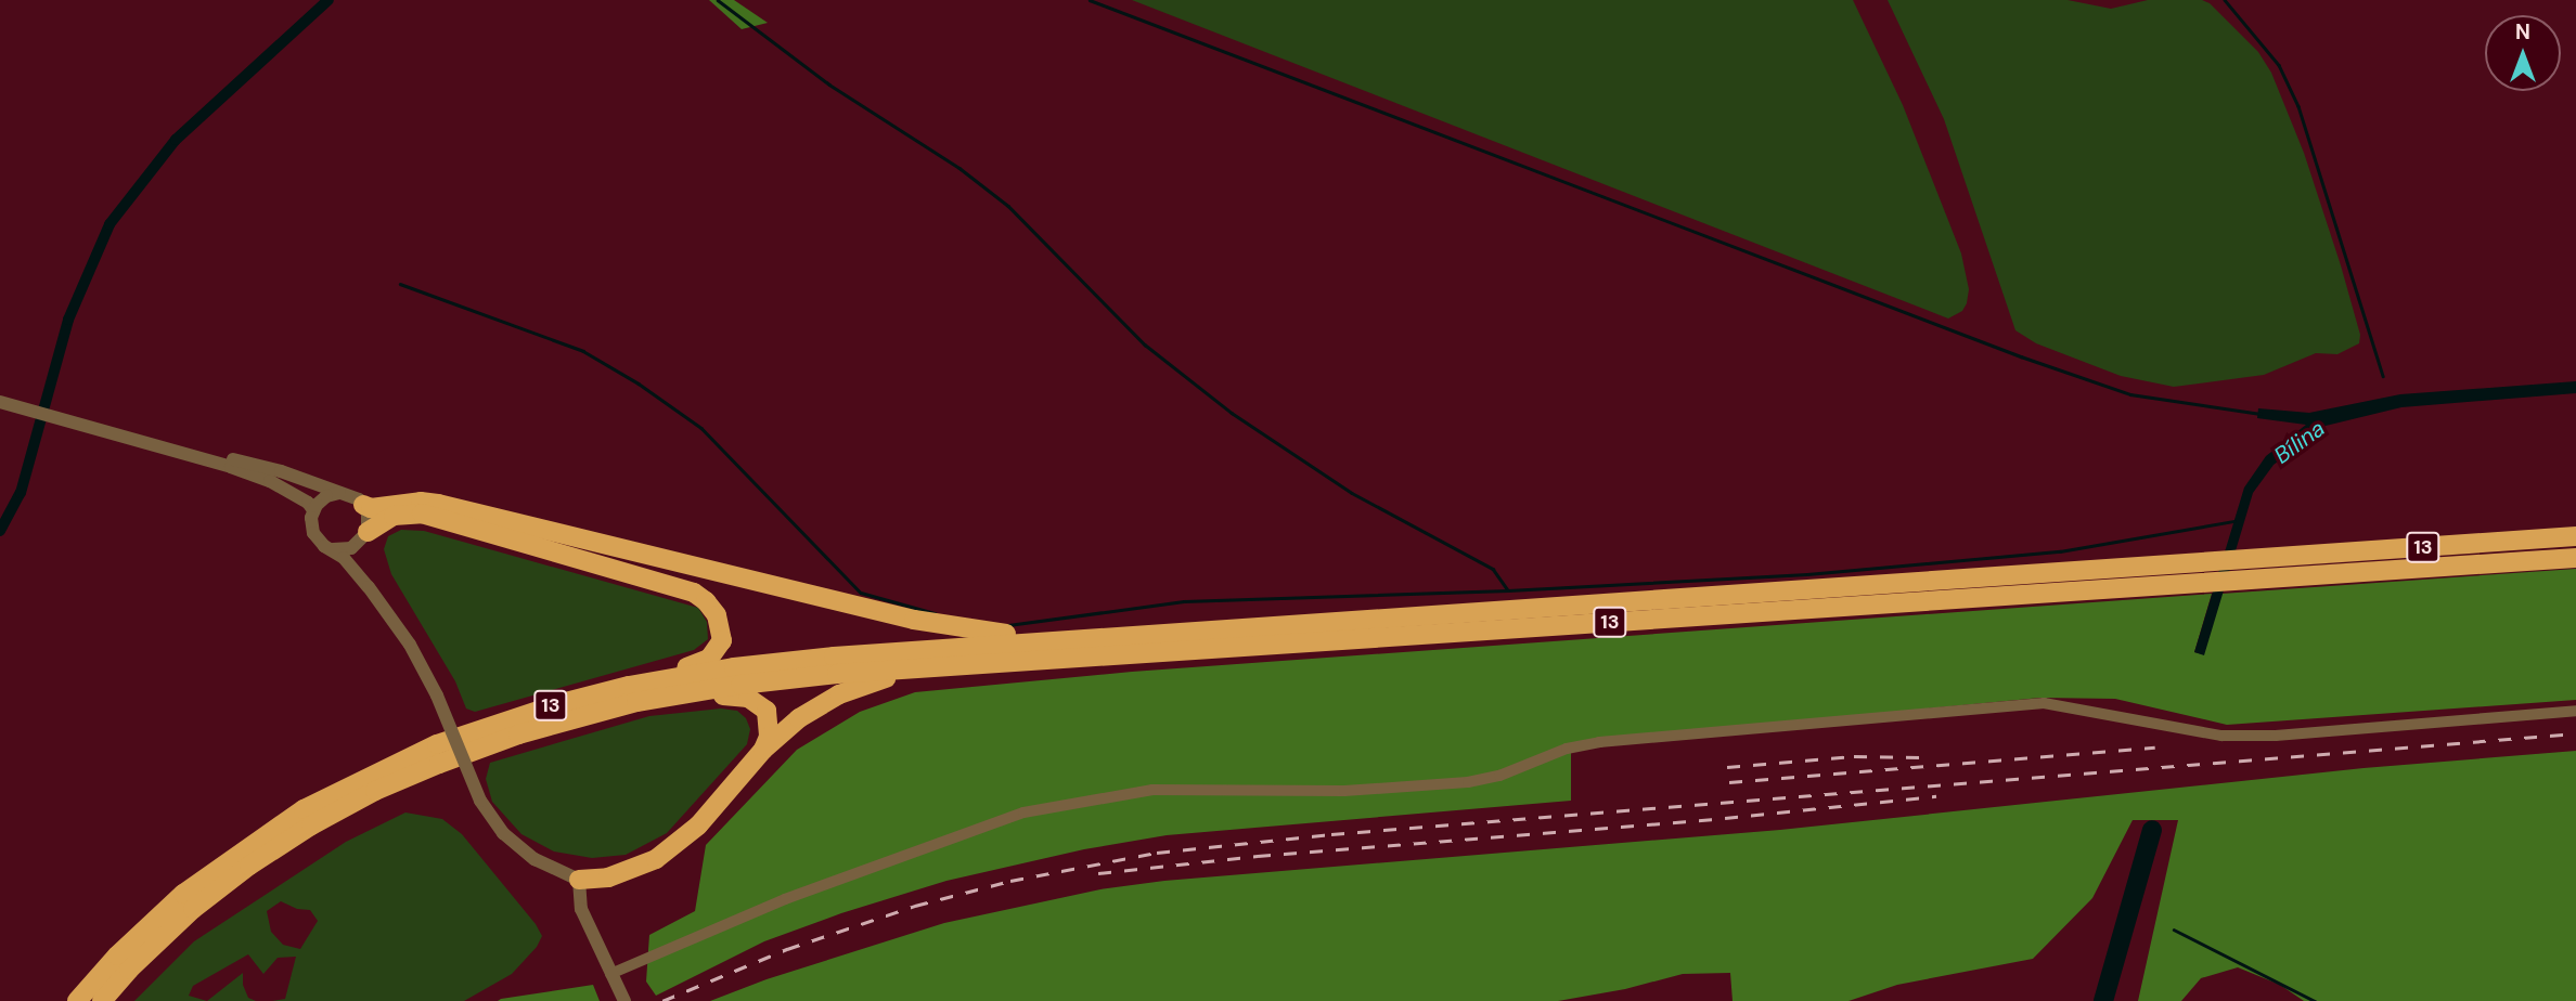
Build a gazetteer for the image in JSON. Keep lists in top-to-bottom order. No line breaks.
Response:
{"streets":{"highway":["13"]},"water":["Bílina"],"north":"top"}
